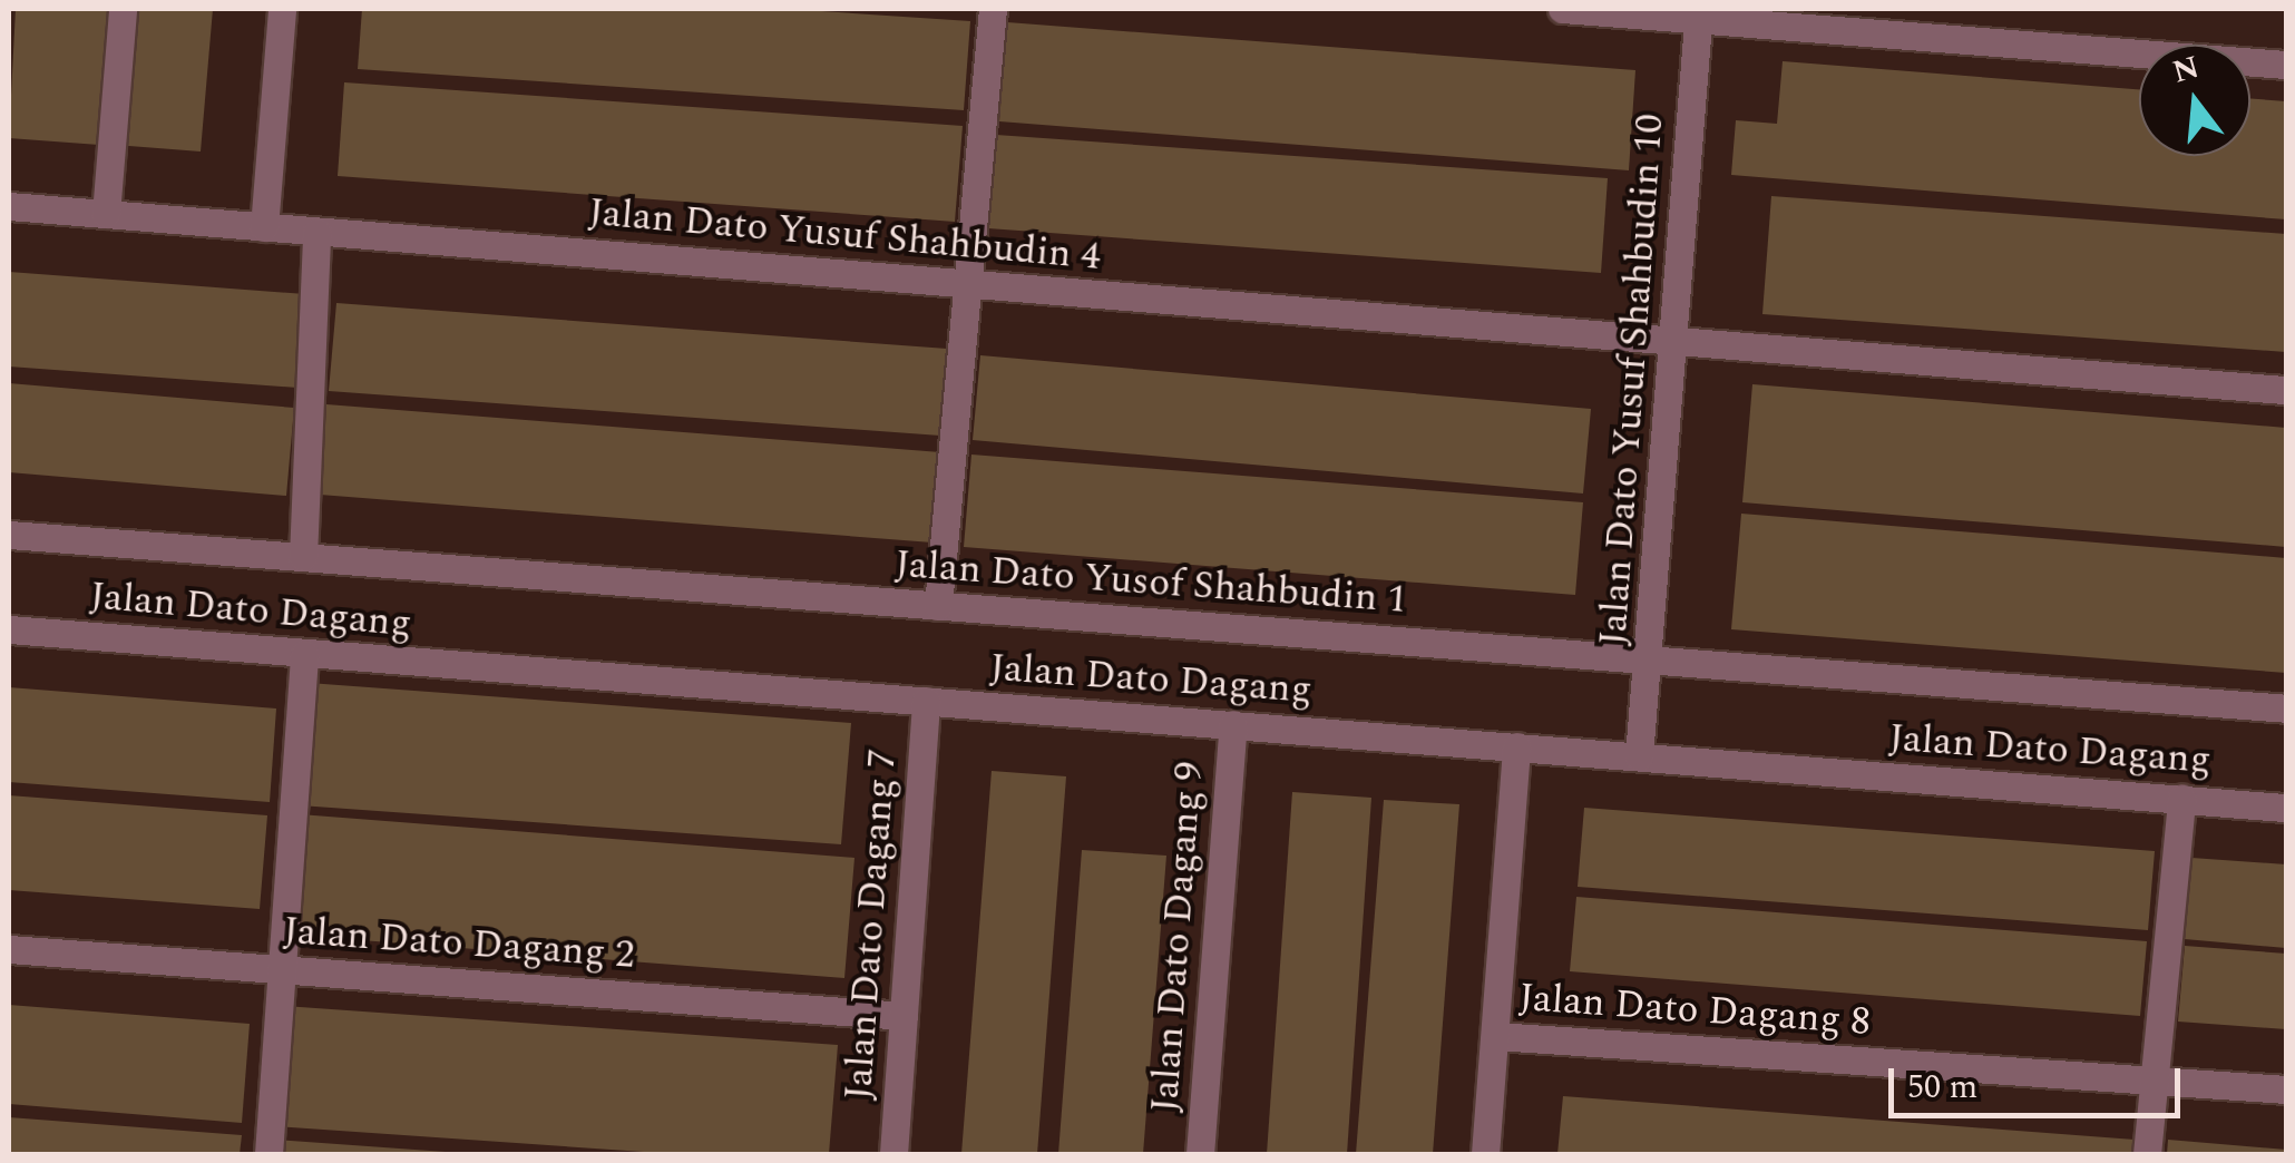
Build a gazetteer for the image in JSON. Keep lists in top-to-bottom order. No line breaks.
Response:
{"streets":{"street":["Jalan Dato Yusuf Shahbudin 4","Jalan Dato Yusuf Shahbudin 10","Jalan Dato Yusof Shahbudin 1","Jalan Dato Dagang","Jalan Dato Dagang 7","Jalan Dato Dagang 9","Jalan Dato Dagang 2","Jalan Dato Dagang 8"]},"crossings":[["Jalan Dato Yusuf Shahbudin 4","Jalan Dato Yusuf Shahbudin 10"],["Jalan Dato Yusuf Shahbudin 10","Jalan Dato Yusof Shahbudin 1"],["Jalan Dato Yusuf Shahbudin 10","Jalan Dato Dagang"],["Jalan Dato Dagang","Jalan Dato Dagang 7"],["Jalan Dato Dagang","Jalan Dato Dagang 9"],["Jalan Dato Dagang 7","Jalan Dato Dagang 2"]],"scale_bar":"50 m","north":"top"}
